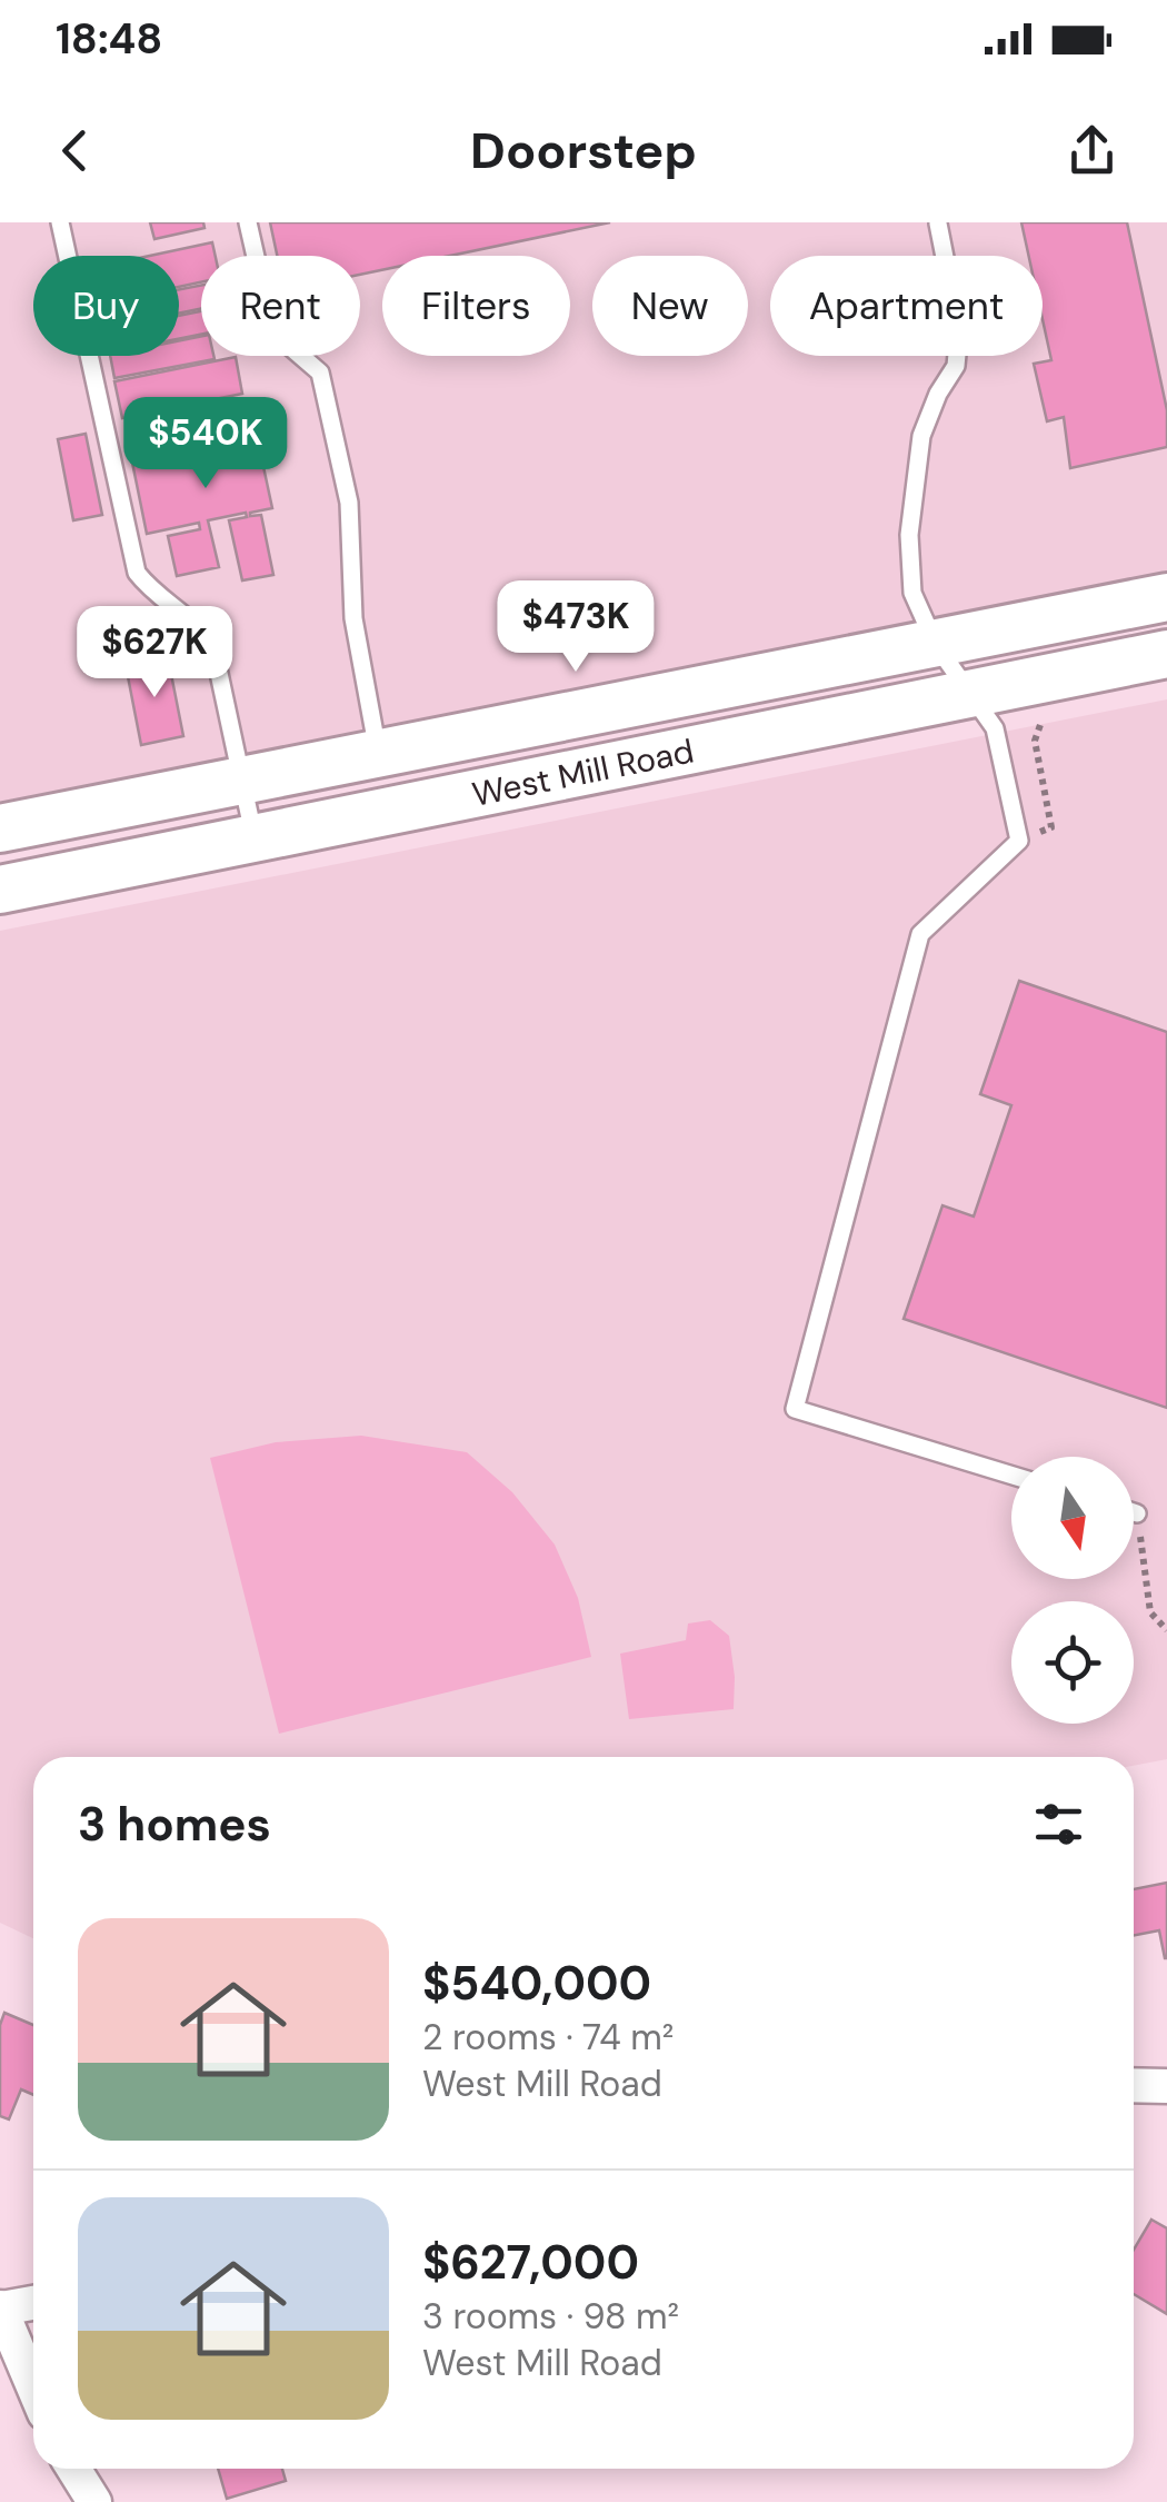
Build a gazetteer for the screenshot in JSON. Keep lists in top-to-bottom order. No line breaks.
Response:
{"streets":{"main road":["West Mill Road"]},"north":"bottom","page":{"status":"18:48","header":"Doorstep","chip":["Buy","Rent","Filters","New","Apartment"],"price":["$540K","$473K","$627K"],"heading":"3 homes","list":[{"name":"$540,000","note":"2 rooms · 74 m² · West Mill Road"},{"name":"$627,000","note":"3 rooms · 98 m² · West Mill Road"}]}}
